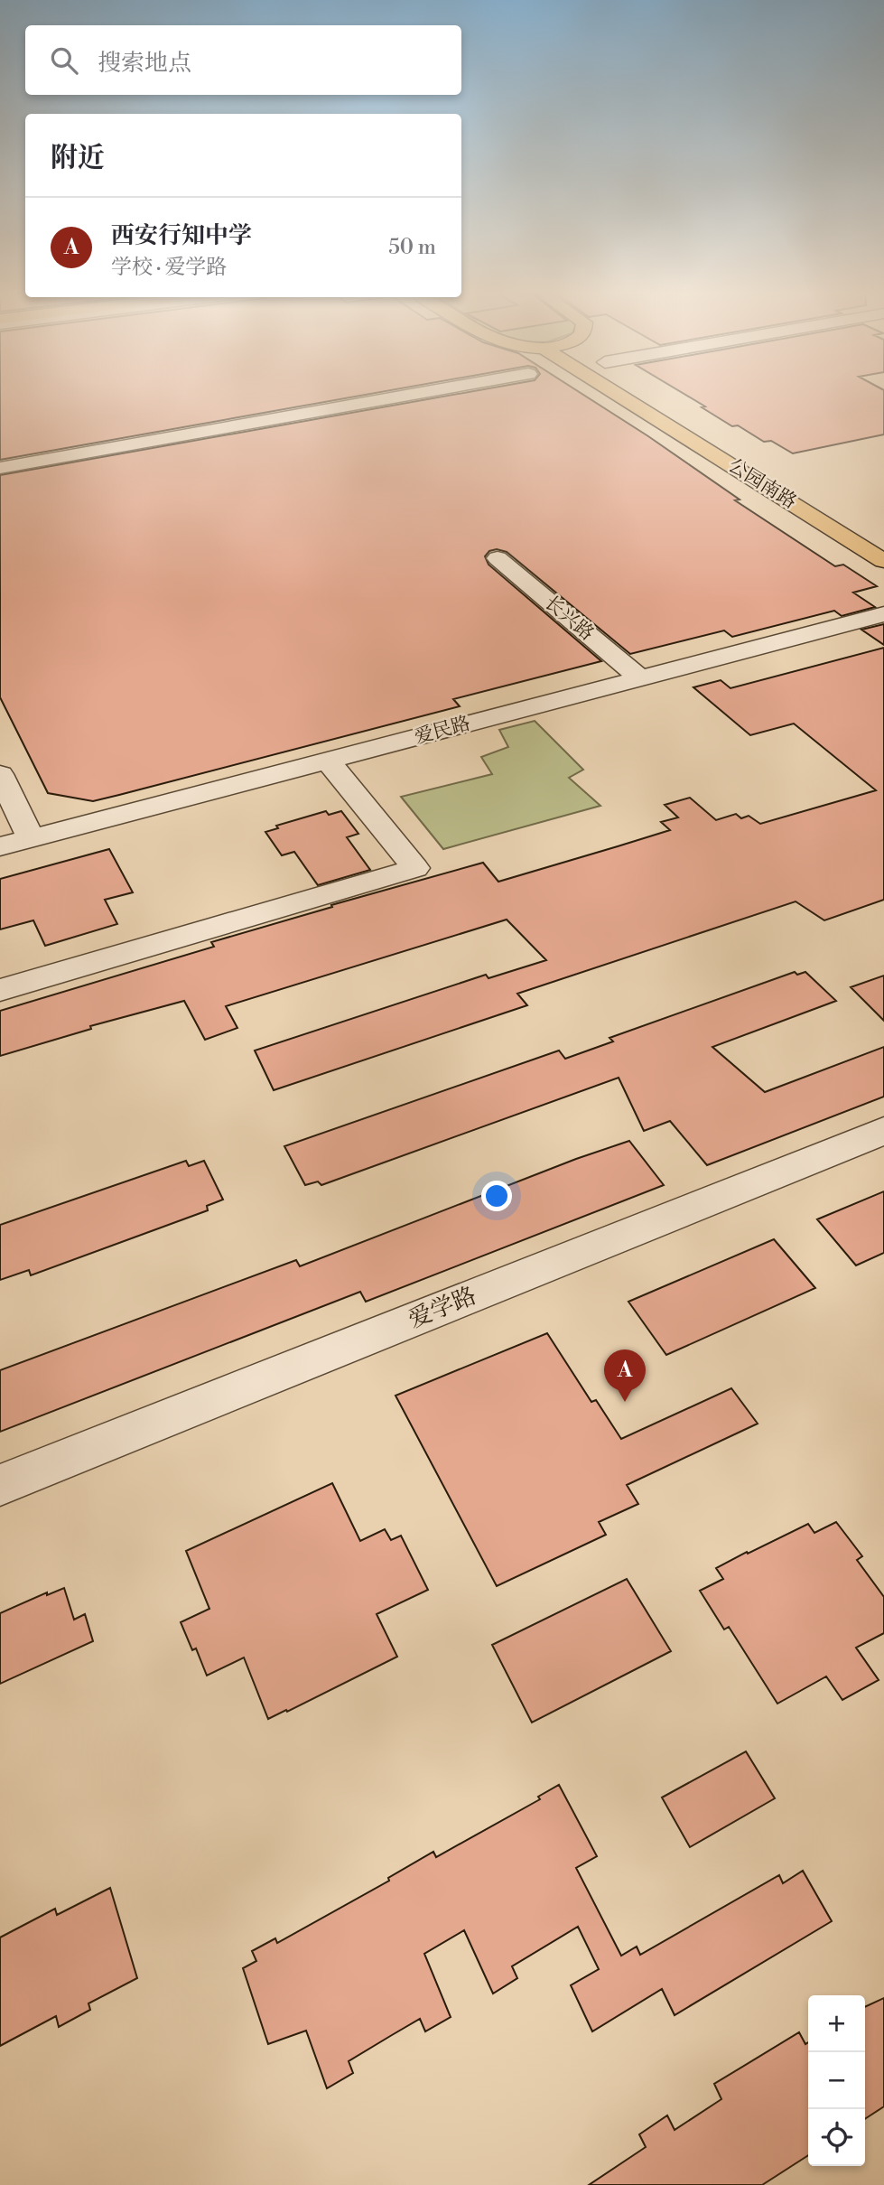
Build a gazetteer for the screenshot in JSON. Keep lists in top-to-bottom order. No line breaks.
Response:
{"streets":{"main road":["公园南路"],"street":["长兴路","爱民路","爱学路"]},"crossings":[["长兴路","爱民路"]],"page":{"search":"搜索地点","heading":"附近","list":[{"mark":"A","name":"西安行知中学","note":"学校 · 爱学路","value":"50 m"}],"pins":"A","map_buttons":["+","−"]}}
